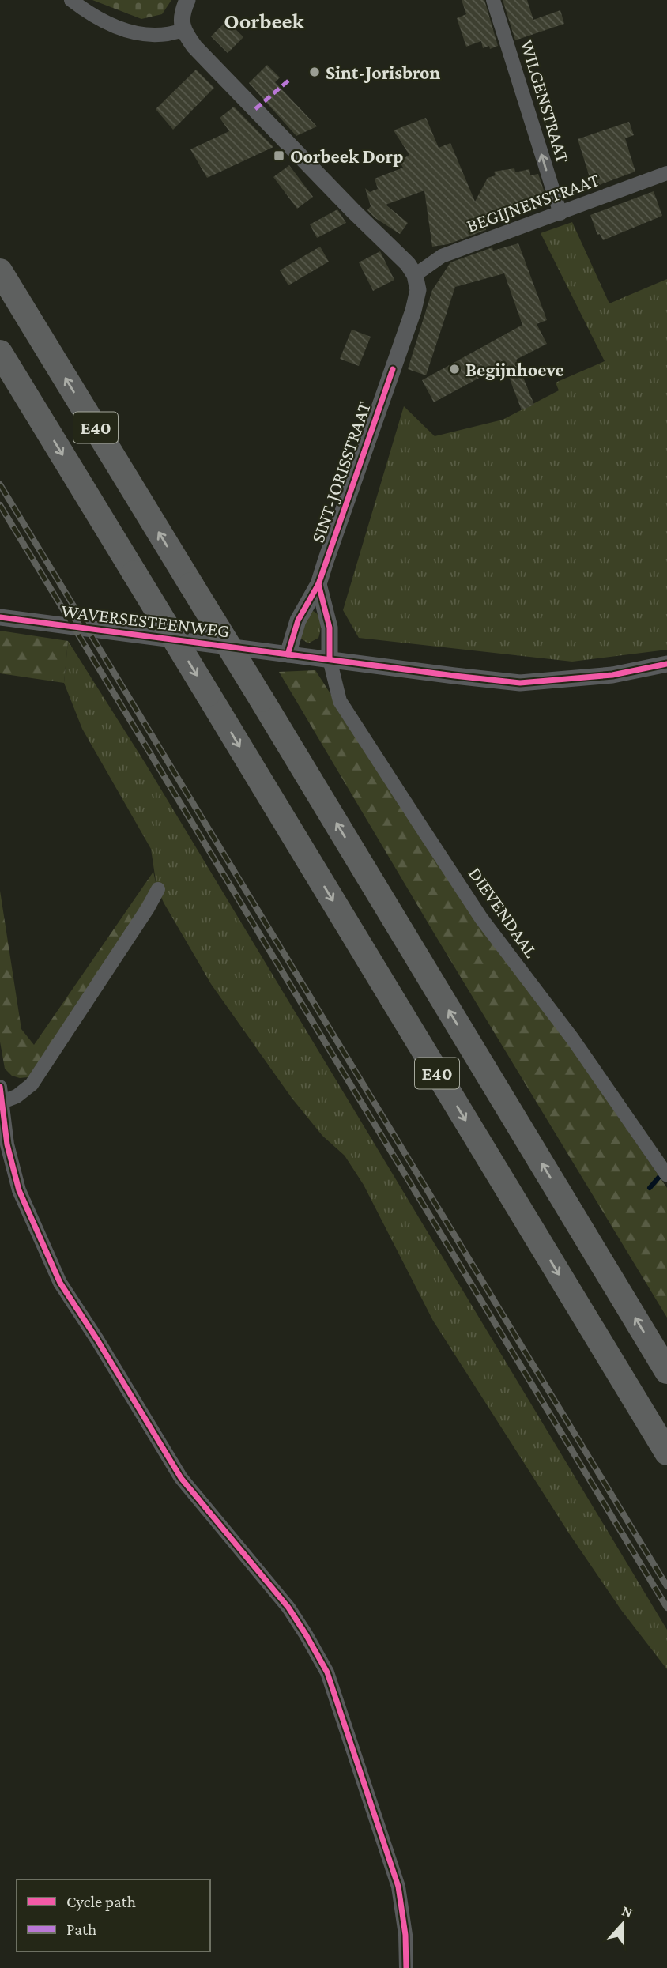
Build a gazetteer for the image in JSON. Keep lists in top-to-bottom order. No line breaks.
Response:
{"streets":{"highway":["E40"],"street":["WILGENSTRAAT","BEGIJNENSTRAAT","SINT-JORISSTRAAT","WAVERSESTEENWEG","DIEVENDAAL"]},"crossings":[["WILGENSTRAAT","BEGIJNENSTRAAT"],["BEGIJNENSTRAAT","SINT-JORISSTRAAT"],["SINT-JORISSTRAAT","WAVERSESTEENWEG"],["WAVERSESTEENWEG","DIEVENDAAL"]],"one_way":["WILGENSTRAAT"],"districts":["Oorbeek"],"places":{"other":["Sint-Jorisbron","Begijnhoeve"],"transit":["Oorbeek Dorp"]},"legend":["Cycle path","Path"],"north":"top"}
